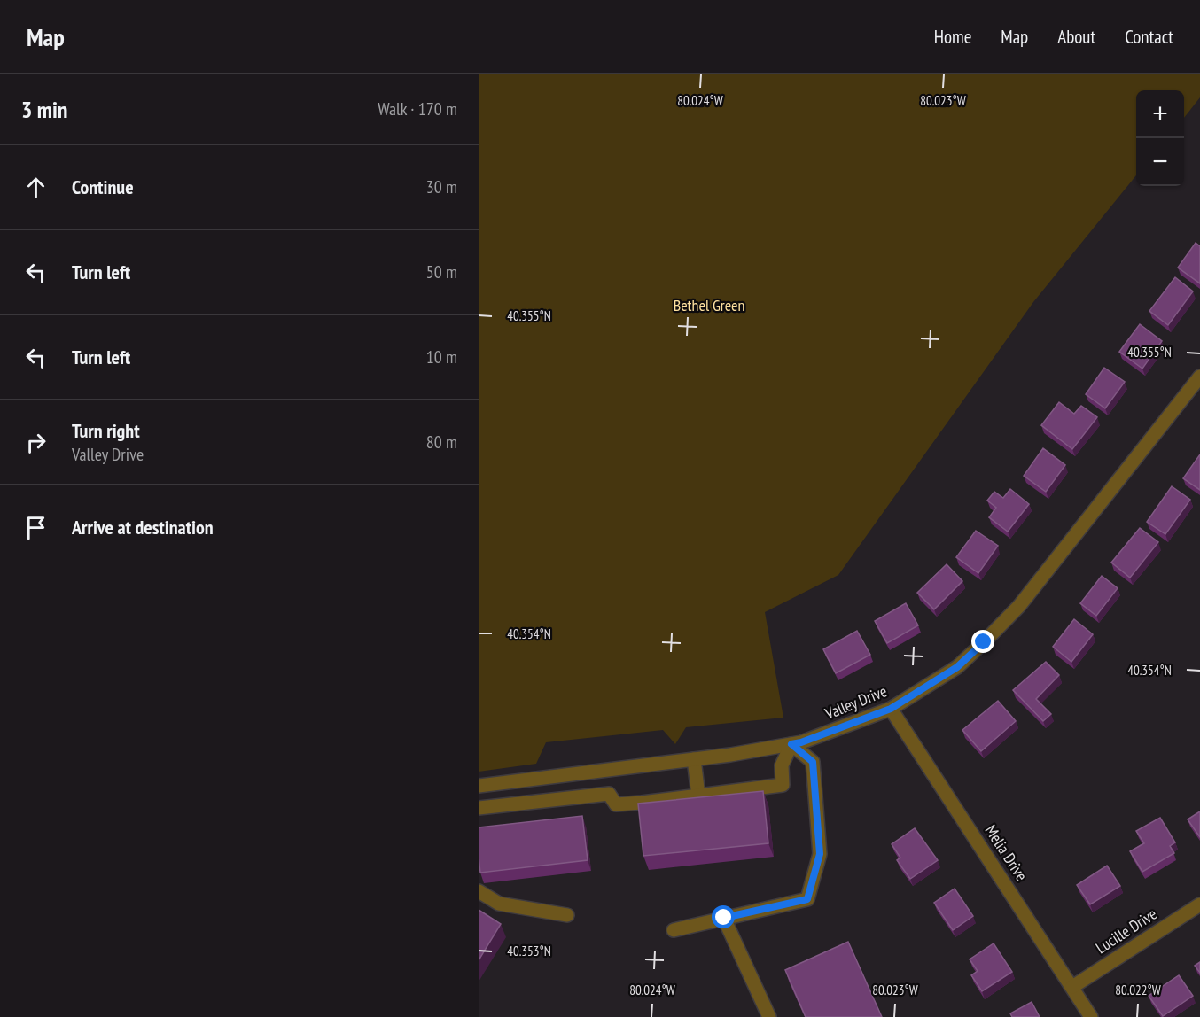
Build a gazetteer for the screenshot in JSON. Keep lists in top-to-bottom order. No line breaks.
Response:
{"streets":{"street":["Valley Drive","Melia Drive","Lucille Drive"]},"crossings":[["Valley Drive","Melia Drive"],["Melia Drive","Lucille Drive"]],"parks":["Bethel Green"],"page":{"header":"Map","nav":["Home","Map","About","Contact"],"heading":["3 min","Walk · 170 m"],"map_buttons":["+","−"],"list":[["Continue","30 m"],["Turn left","50 m"],["Turn left","10 m"],["Turn right","Valley Drive","80 m"],"Arrive at destination"]},"coordinates":["80.024°W","80.023°W","40.355°N","40.354°N","40.353°N","80.022°W"]}
